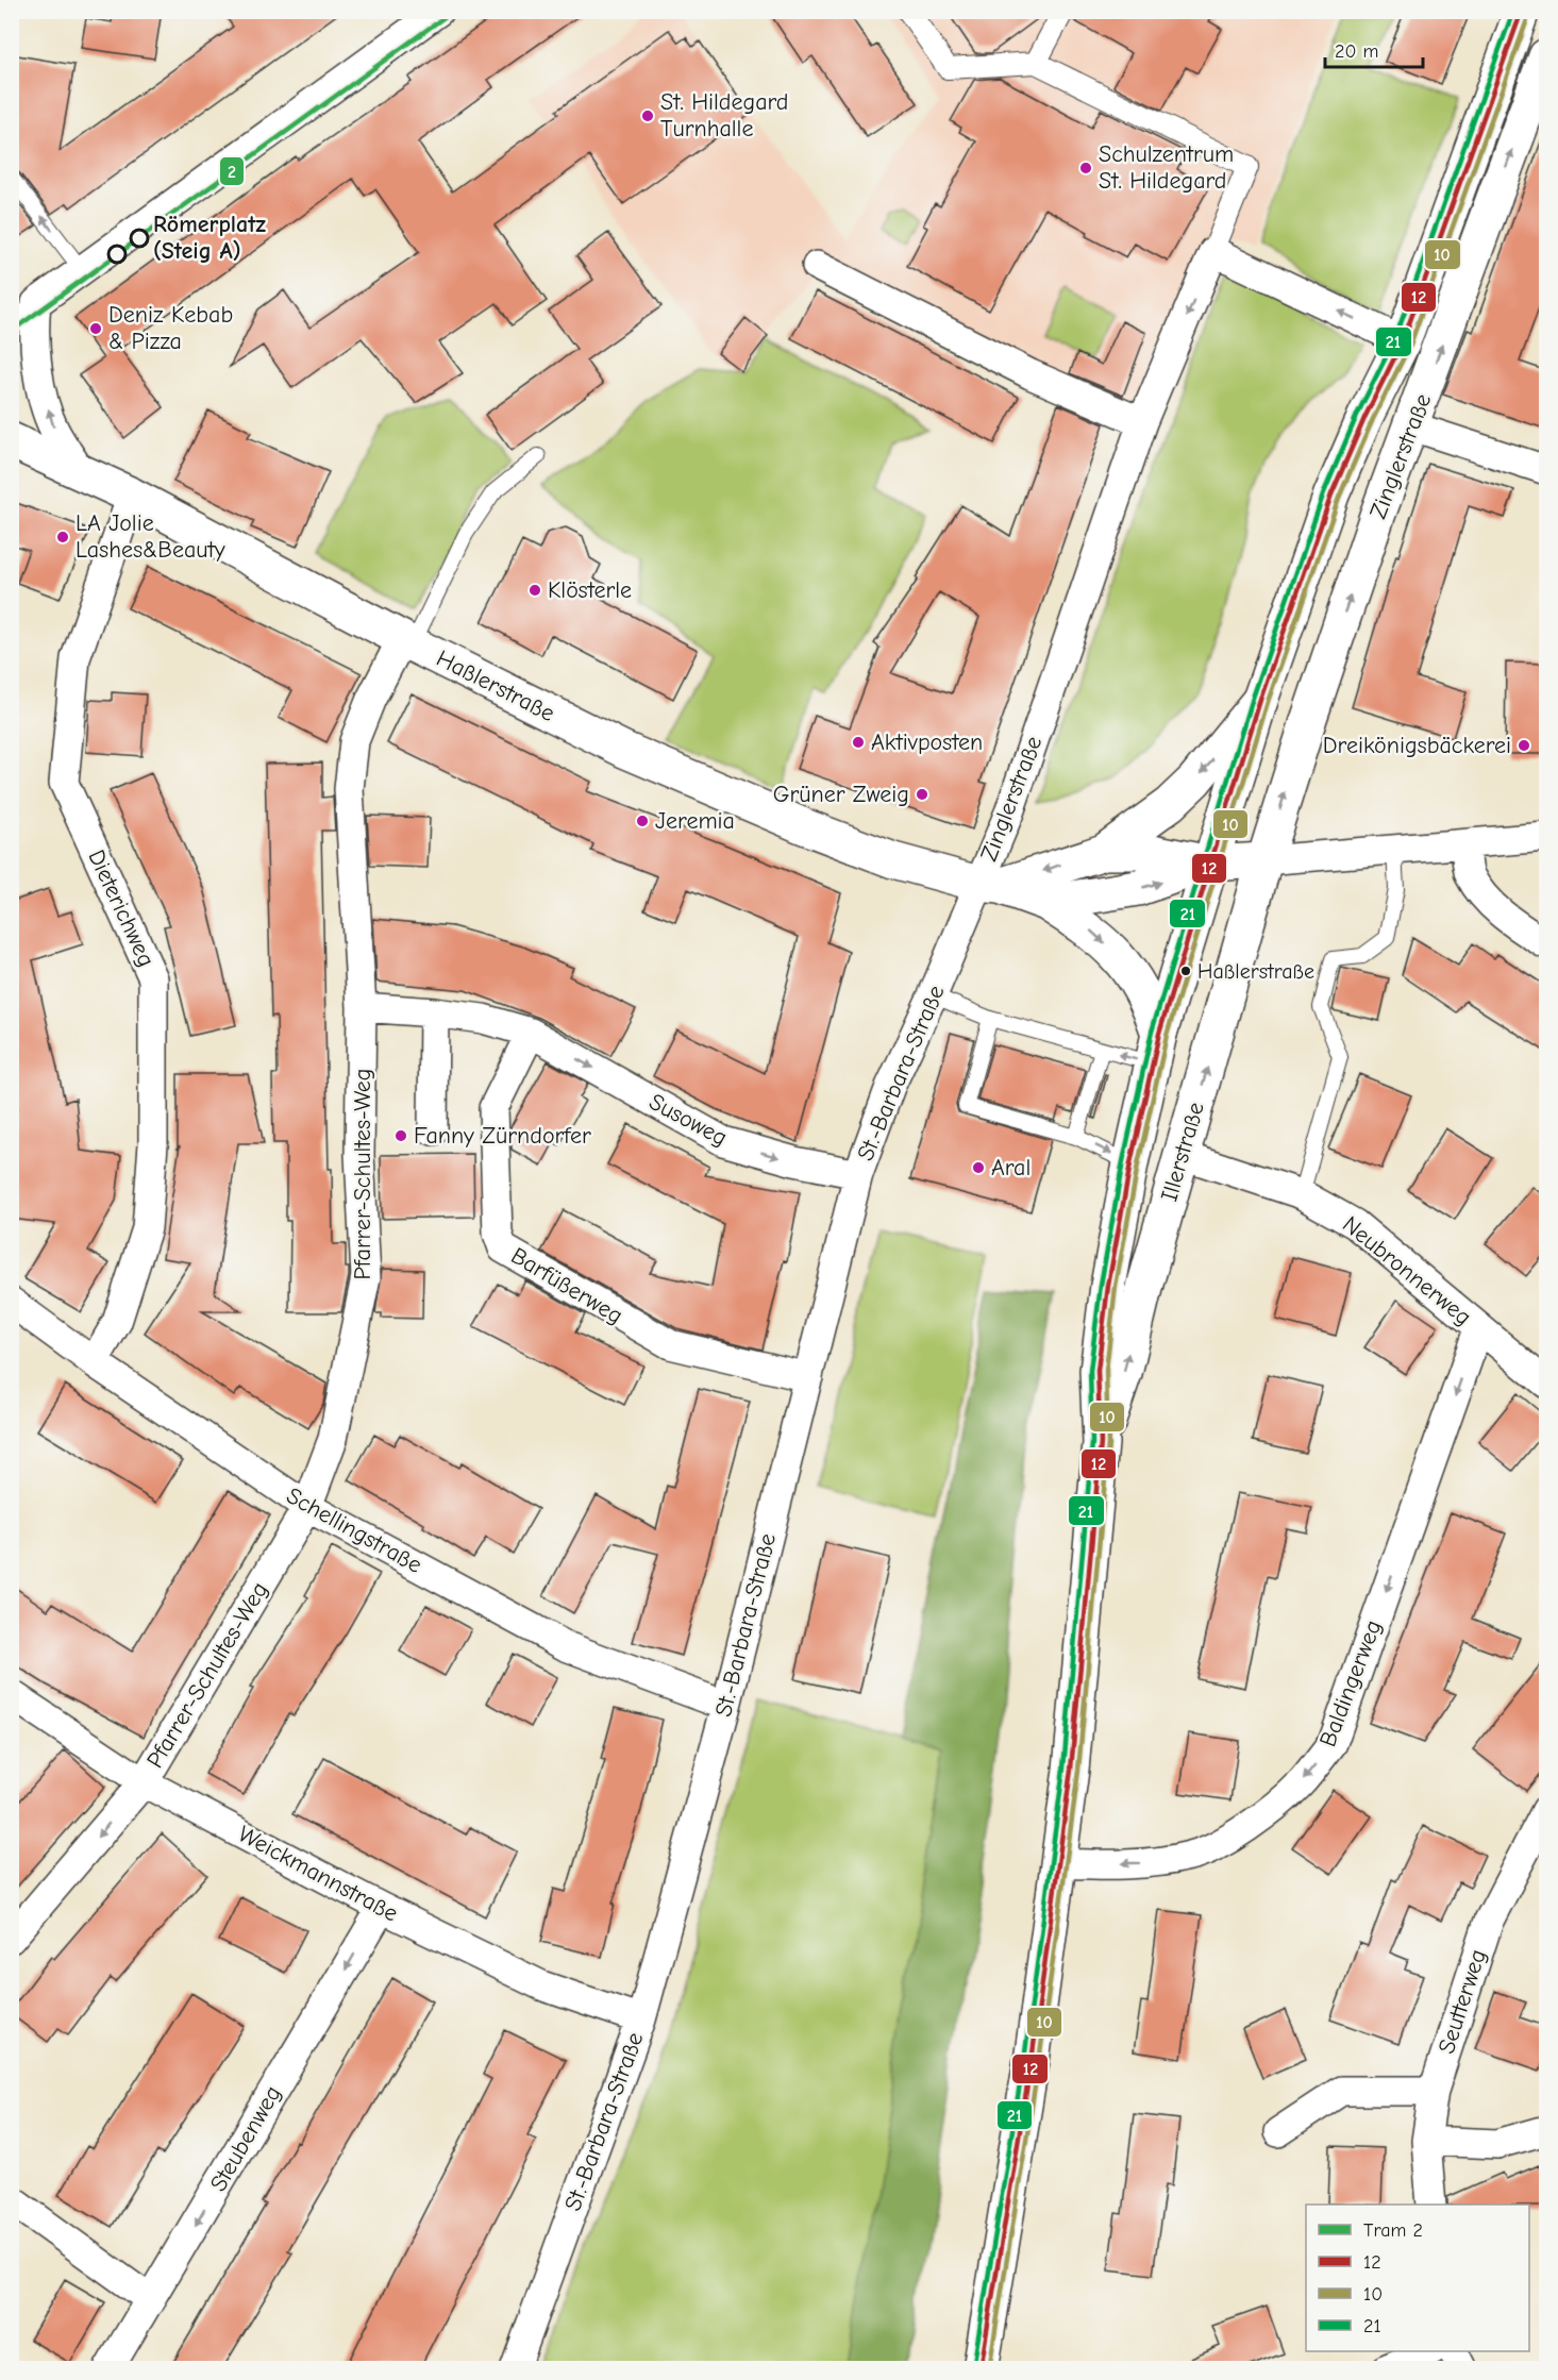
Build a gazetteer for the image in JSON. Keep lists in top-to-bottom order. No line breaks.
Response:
{"streets":{"main road":["Zinglerstraße","Haßlerstraße","Illerstraße"],"street":["Dieterichweg","St.-Barbara-Straße","Susoweg","Pfarrer-Schultes-Weg","Neubronnerweg","Barfüßerweg","Schellingstraße","Baldingerweg","Weickmannstraße","Seutterweg","Steubenweg"]},"crossings":[["Zinglerstraße","Haßlerstraße"],["Zinglerstraße","St.-Barbara-Straße"],["Zinglerstraße","Illerstraße"],["Haßlerstraße","Dieterichweg"],["Haßlerstraße","St.-Barbara-Straße"],["Haßlerstraße","Illerstraße"],["Haßlerstraße","Pfarrer-Schultes-Weg"],["Dieterichweg","Schellingstraße"],["St.-Barbara-Straße","Susoweg"],["St.-Barbara-Straße","Barfüßerweg"],["St.-Barbara-Straße","Schellingstraße"],["St.-Barbara-Straße","Weickmannstraße"],["Susoweg","Pfarrer-Schultes-Weg"],["Susoweg","Barfüßerweg"],["Illerstraße","Neubronnerweg"],["Illerstraße","Baldingerweg"],["Pfarrer-Schultes-Weg","Schellingstraße"],["Pfarrer-Schultes-Weg","Weickmannstraße"],["Neubronnerweg","Baldingerweg"],["Weickmannstraße","Steubenweg"]],"one_way":["Susoweg","Baldingerweg","Steubenweg"],"places":["St. Hildegard Turnhalle","Schulzentrum St. Hildegard","Römerplatz (Steig A)","Deniz Kebab & Pizza","LA Jolie Lashes&Beauty","Klösterle","Aktivposten","Dreikönigsbäckerei","Grüner Zweig","Jeremia","Haßlerstraße","Fanny Zürndorfer","Aral"],"lines":["tram line 2","transit line 12","transit line 21","transit line 10"],"legend":["Tram 2","12","10","21"],"scale_bar":"20 m"}
